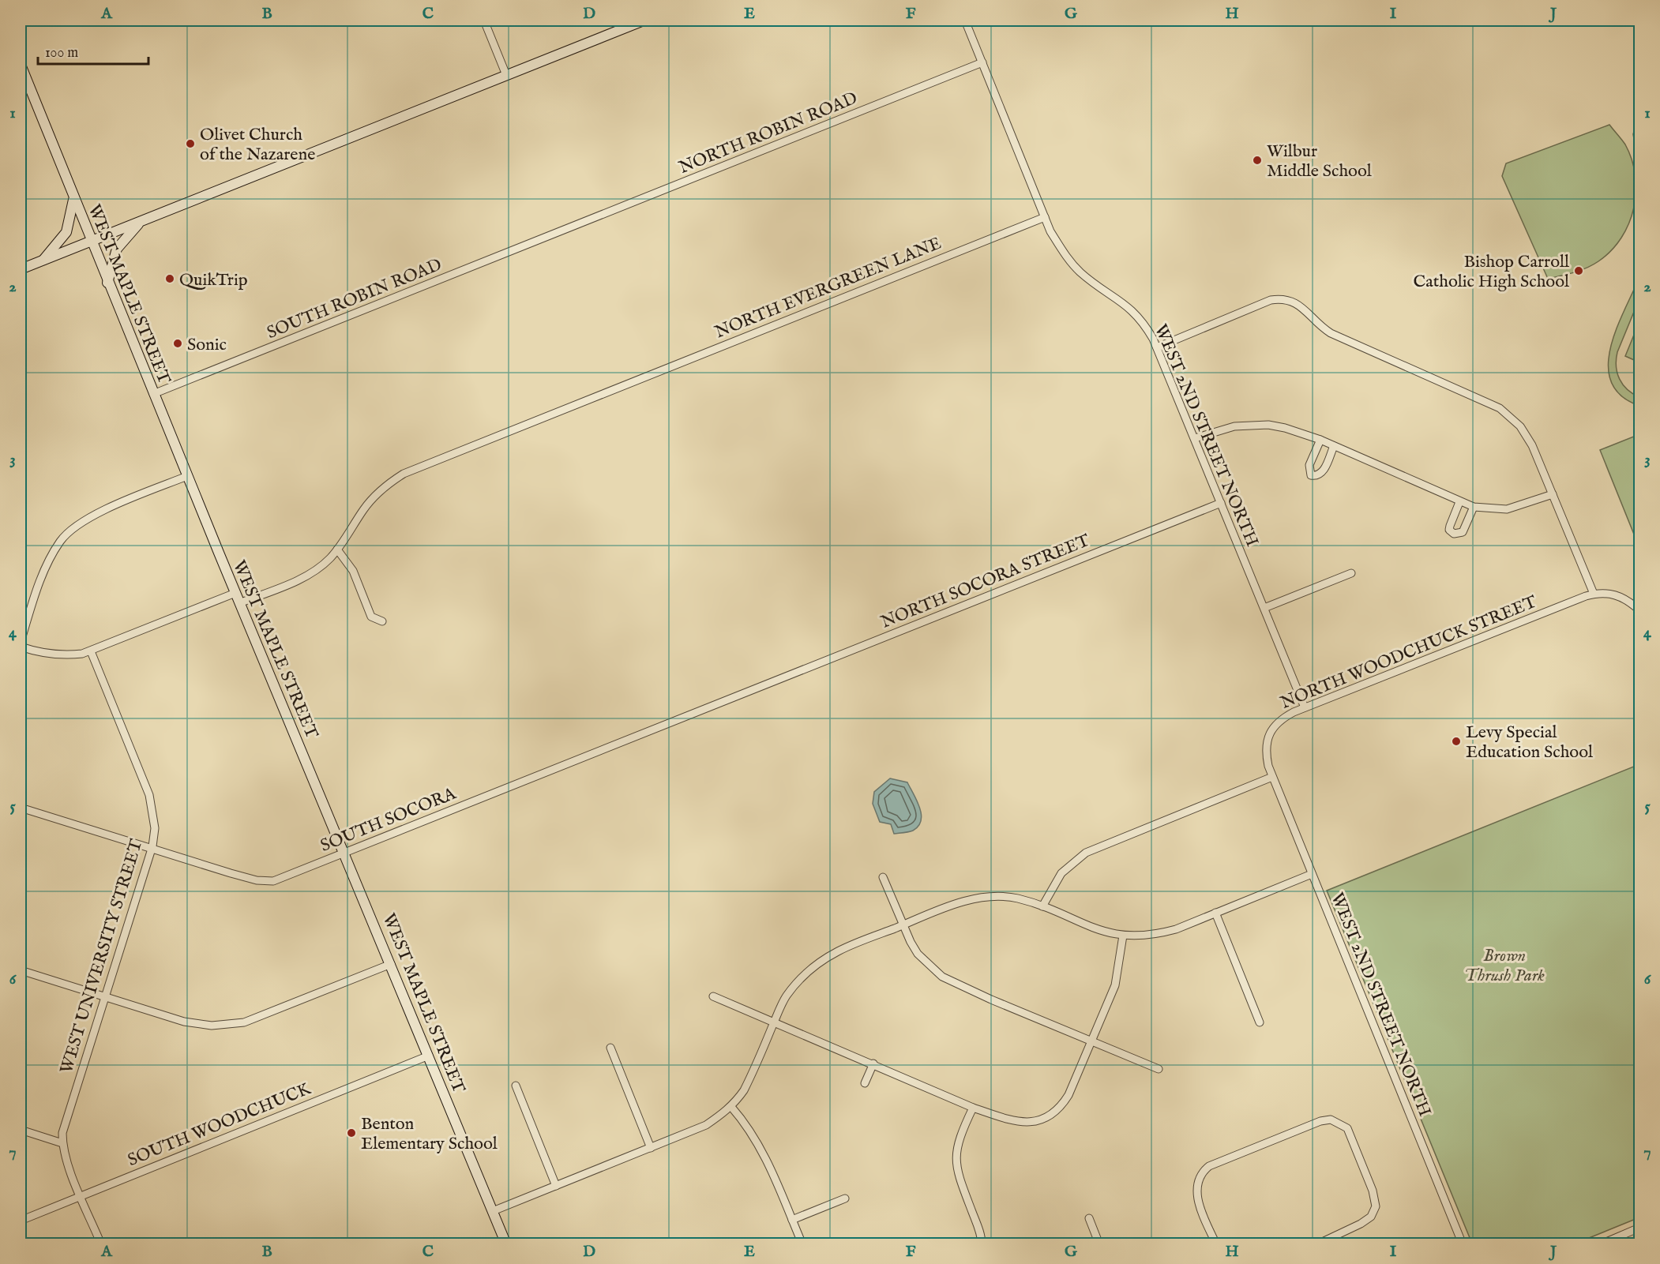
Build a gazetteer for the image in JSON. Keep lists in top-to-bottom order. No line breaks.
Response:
{"streets":{"main road":["WEST MAPLE STREET"],"street":["NORTH ROBIN ROAD","NORTH EVERGREEN LANE","SOUTH ROBIN ROAD","WEST 2ND STREET NORTH","NORTH SOCORA STREET","NORTH WOODCHUCK STREET","SOUTH SOCORA","WEST UNIVERSITY STREET","SOUTH WOODCHUCK"]},"crossings":[["NORTH ROBIN ROAD","SOUTH ROBIN ROAD"],["NORTH ROBIN ROAD","WEST 2ND STREET NORTH"],["NORTH EVERGREEN LANE","WEST MAPLE STREET"],["NORTH EVERGREEN LANE","WEST 2ND STREET NORTH"],["WEST MAPLE STREET","SOUTH ROBIN ROAD"],["WEST MAPLE STREET","SOUTH SOCORA"],["WEST MAPLE STREET","SOUTH WOODCHUCK"],["WEST 2ND STREET NORTH","NORTH SOCORA STREET"],["WEST 2ND STREET NORTH","NORTH WOODCHUCK STREET"],["NORTH SOCORA STREET","SOUTH SOCORA"],["SOUTH SOCORA","WEST UNIVERSITY STREET"],["WEST UNIVERSITY STREET","SOUTH WOODCHUCK"]],"parks":["Brown Thrush Park"],"places":["Olivet Church of the Nazarene","Wilbur Middle School","Bishop Carroll Catholic High School","QuikTrip","Sonic","Levy Special Education School","Benton Elementary School"],"scale_bar":"100 m","grid":{"columns":["A","B","C","D","E","F","G","H","I","J"],"rows":["1","2","3","4","5","6","7"]}}
